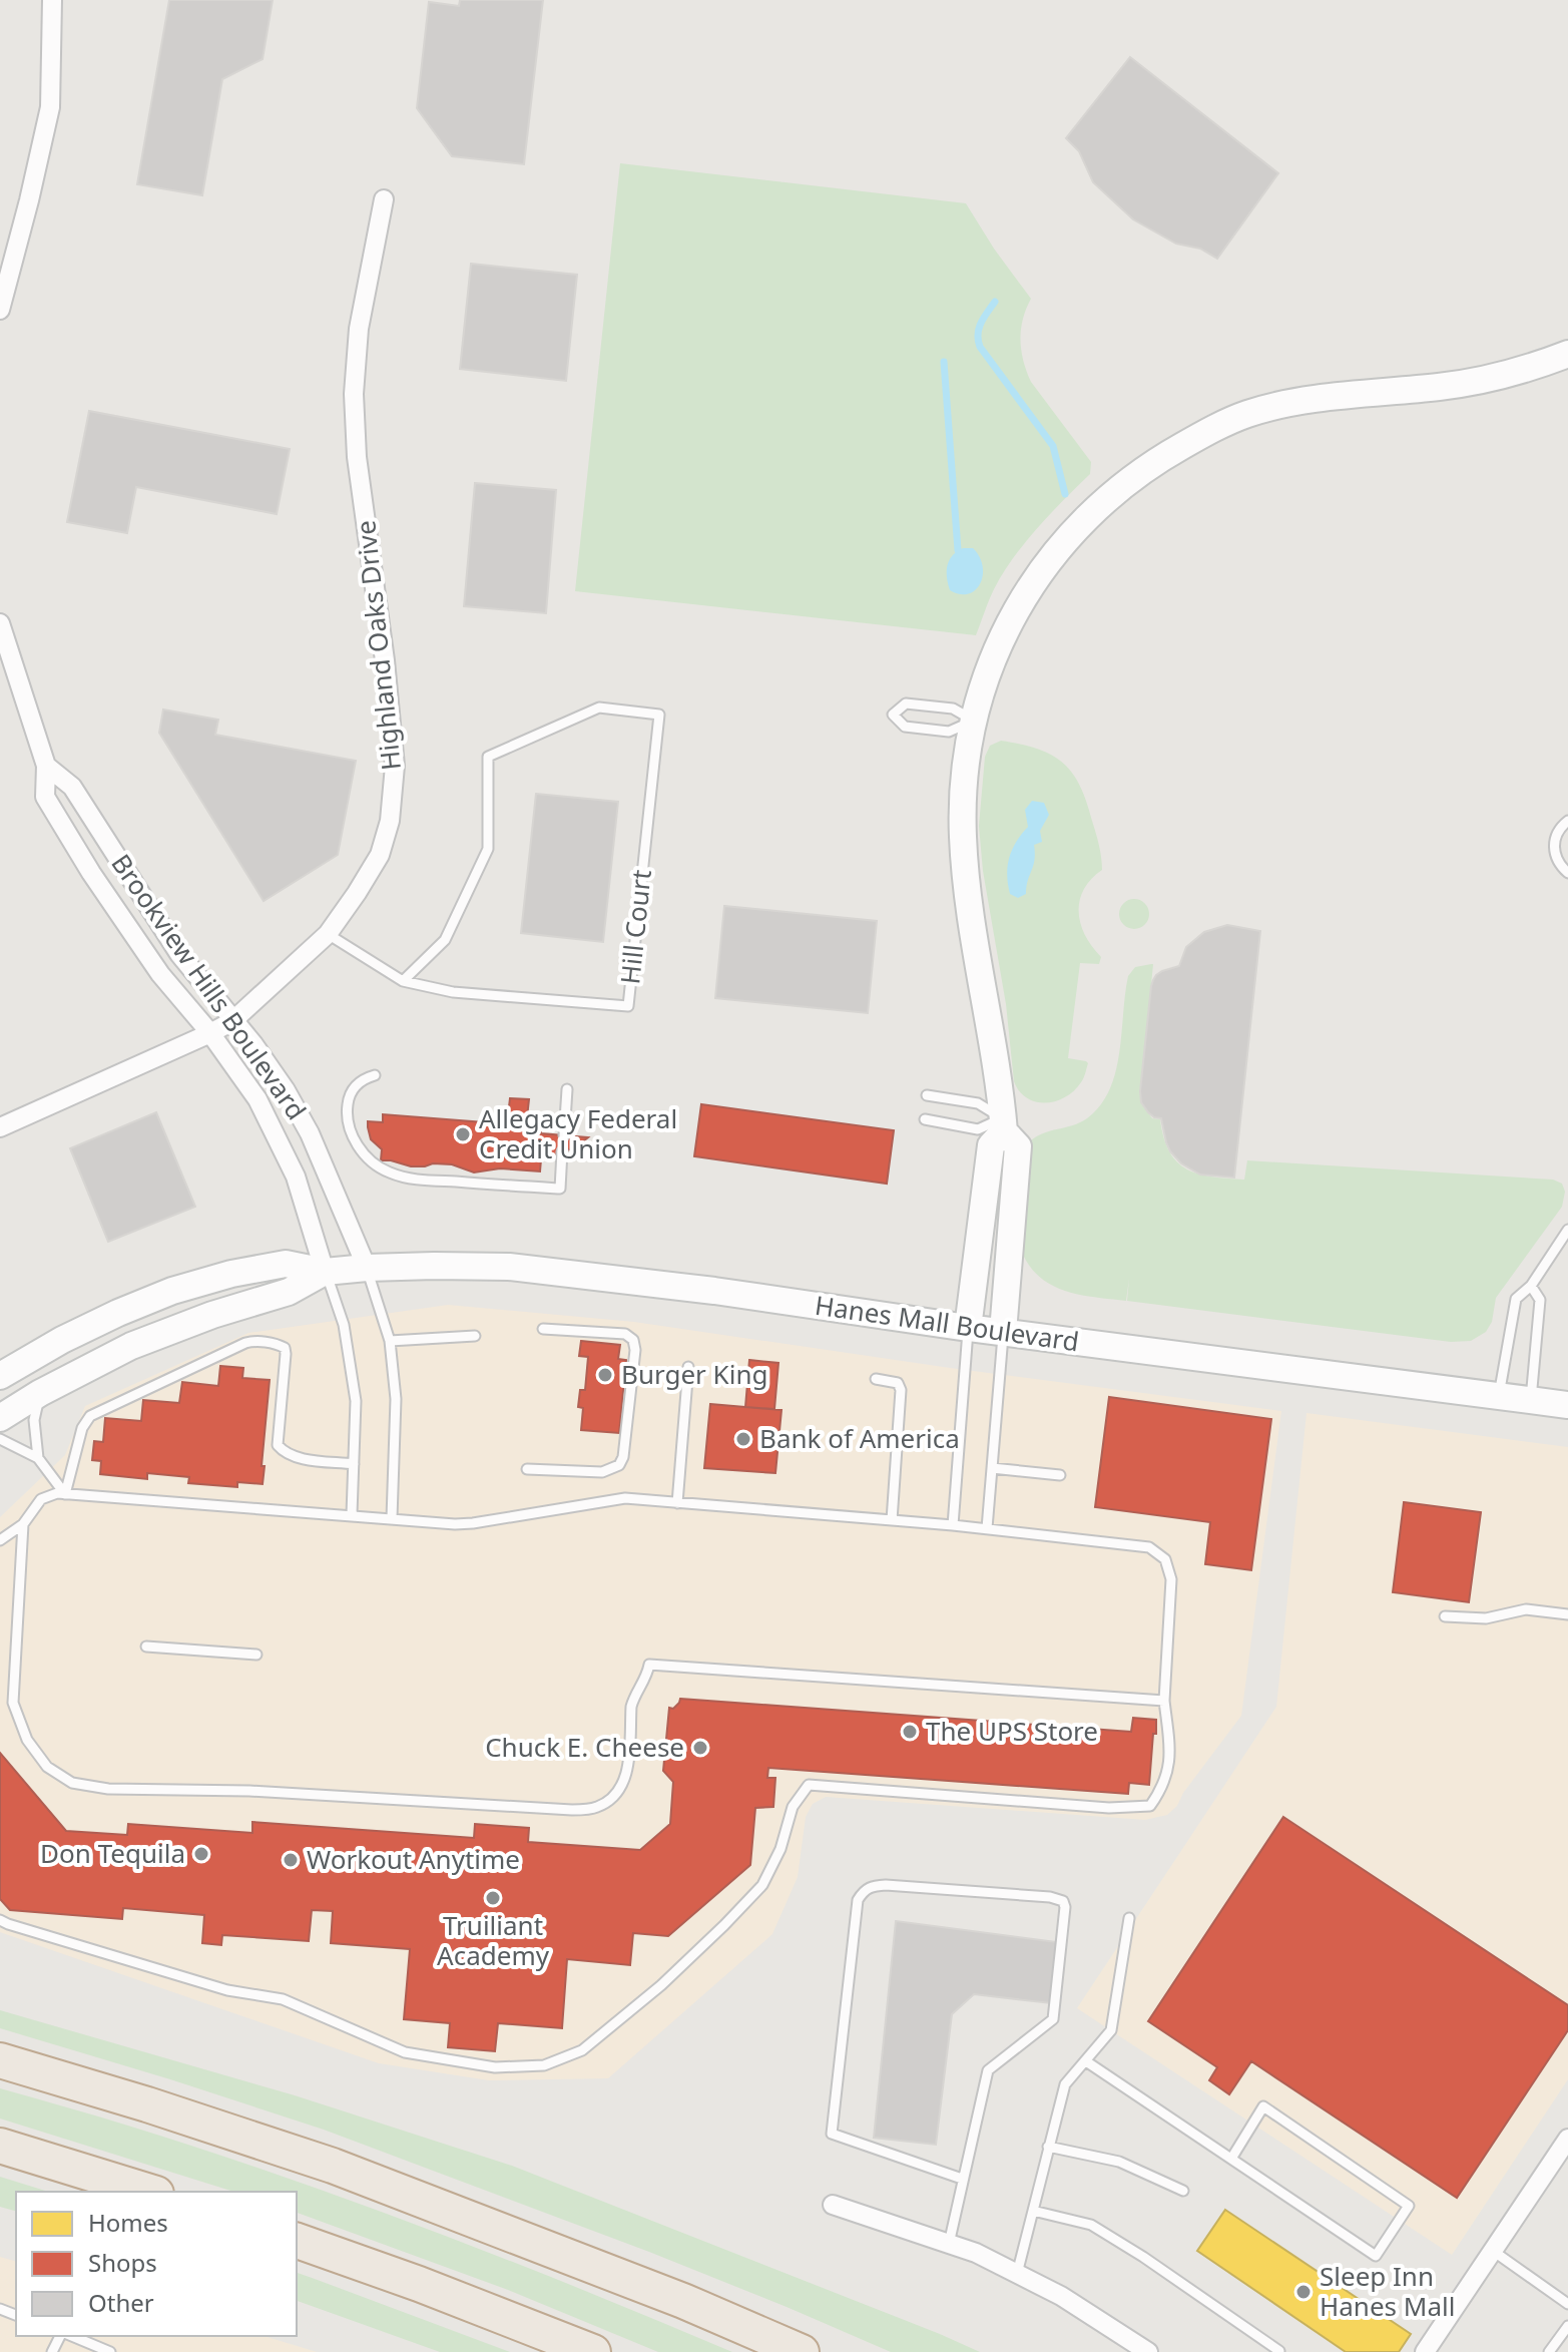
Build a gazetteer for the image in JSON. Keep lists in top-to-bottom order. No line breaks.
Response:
{"streets":{"main road":["Hanes Mall Boulevard"],"street":["Highland Oaks Drive","Brookview Hills Boulevard"],"lane":["Hill Court"]},"crossings":[["Highland Oaks Drive","Hill Court"],["Highland Oaks Drive","Brookview Hills Boulevard"],["Brookview Hills Boulevard","Hanes Mall Boulevard"]],"places":["Allegacy Federal Credit Union","Burger King","Bank of America","The UPS Store","Chuck E. Cheese","Don Tequila","Workout Anytime","Truiliant Academy","Sleep Inn Hanes Mall"],"legend":["Homes","Shops","Other"]}
